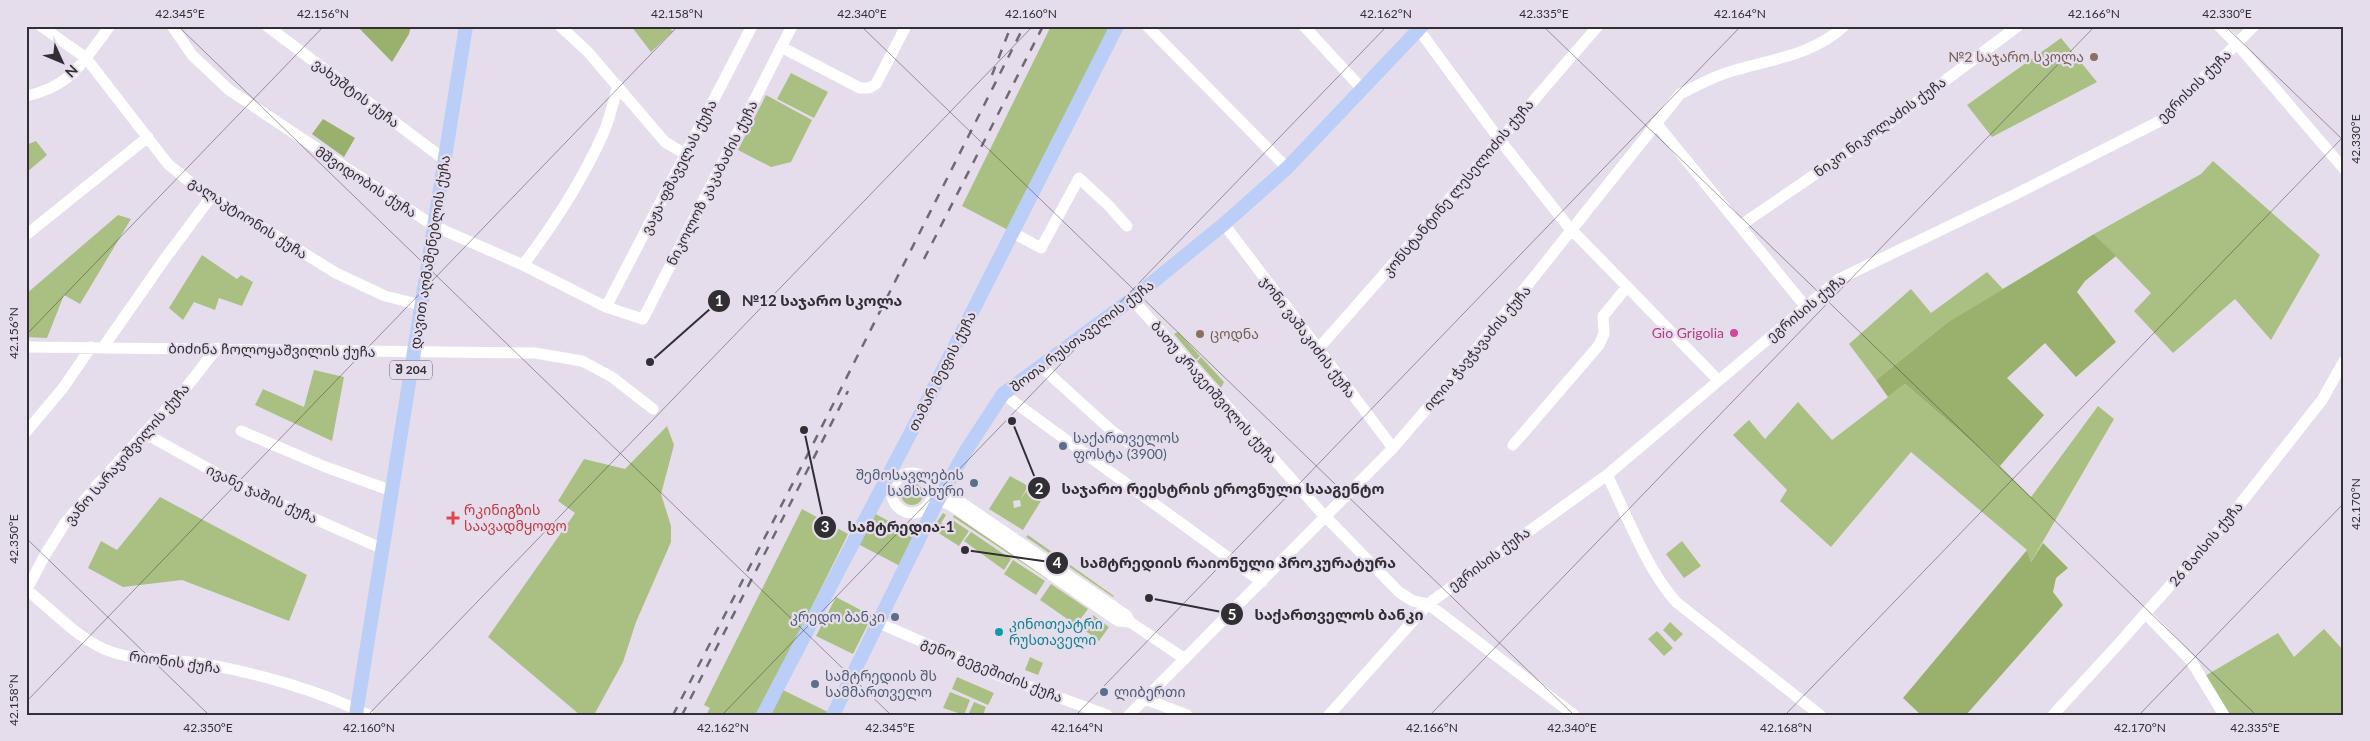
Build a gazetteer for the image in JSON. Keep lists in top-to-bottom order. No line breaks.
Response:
{"streets":{"main road":["დავით აღმაშენებლის ქუჩა","შოთა რუსთაველის ქუჩა","შ 204","თამარ მეფის ქუჩა"],"street":["ეგრისის ქუჩა","ვახუშტის ქუჩა","ნიკო ნიკოლაძის ქუჩა","ვაჟა-ფშაველას ქუჩა","მშვიდობის ქუჩა","ნიკოლოზ კაკაბაძის ქუჩა","კონსტანტინე ლესელიძის ქუჩა","გალაკტიონის ქუჩა","ჯონი ვაშაკიძის ქუჩა","ილია ჭავჭავაძის ქუჩა","ბიძინა ჩოლოყაშვილის ქუჩა","ბათუ კრავეიშვილის ქუჩა","ვანო სარაჯიშვილის ქუჩა","ივანე ჯაშის ქუჩა","26 მაისის ქუჩა","რიონის ქუჩა","გენო გეგეშიძის ქუჩა"]},"crossings":[["ეგრისის ქუჩა","ბათუ კრავეიშვილის ქუჩა"],["ვახუშტის ქუჩა","დავით აღმაშენებლის ქუჩა"],["ვაჟა-ფშაველას ქუჩა","მშვიდობის ქუჩა"],["მშვიდობის ქუჩა","ნიკოლოზ კაკაბაძის ქუჩა"],["მშვიდობის ქუჩა","დავით აღმაშენებლის ქუჩა"],["კონსტანტინე ლესელიძის ქუჩა","ჯონი ვაშაკიძის ქუჩა"],["გალაკტიონის ქუჩა","დავით აღმაშენებლის ქუჩა"],["დავით აღმაშენებლის ქუჩა","ბიძინა ჩოლოყაშვილის ქუჩა"],["დავით აღმაშენებლის ქუჩა","ივანე ჯაშის ქუჩა"],["დავით აღმაშენებლის ქუჩა","რიონის ქუჩა"],["შოთა რუსთაველის ქუჩა","ჯონი ვაშაკიძის ქუჩა"],["შოთა რუსთაველის ქუჩა","ბათუ კრავეიშვილის ქუჩა"],["შოთა რუსთაველის ქუჩა","გენო გეგეშიძის ქუჩა"],["ჯონი ვაშაკიძის ქუჩა","ილია ჭავჭავაძის ქუჩა"],["ილია ჭავჭავაძის ქუჩა","ბათუ კრავეიშვილის ქუჩა"],["ბიძინა ჩოლოყაშვილის ქუჩა","ვანო სარაჯიშვილის ქუჩა"],["ვანო სარაჯიშვილის ქუჩა","ივანე ჯაშის ქუჩა"],["ვანო სარაჯიშვილის ქუჩა","რიონის ქუჩა"]],"places":{"other":["№2 საჯარო სკოლა","Gio Grigolia","ცოდნა","№12 საჯარო სკოლა","საჯარო რეესტრის ეროვნული სააგენტო","სამტრედია-1","საქართველოს ფოსტა (3900)","შემოსავლების სამსახური","სამტრედიის რაიონული პროკურატურა","საქართველოს ბანკი","კრედო ბანკი","კინოთეატრი რუსთაველი","სამტრედიის შს სამმართველო","ლიბერთი"],"health":["რკინიგზის საავადმყოფო"]},"north":"bottom right","coordinates":["42.345°E","42.156°N","42.158°N","42.340°E","42.160°N","42.162°N","42.335°E","42.164°N","42.166°N","42.330°E","42.170°N","42.350°E","42.168°N"]}
